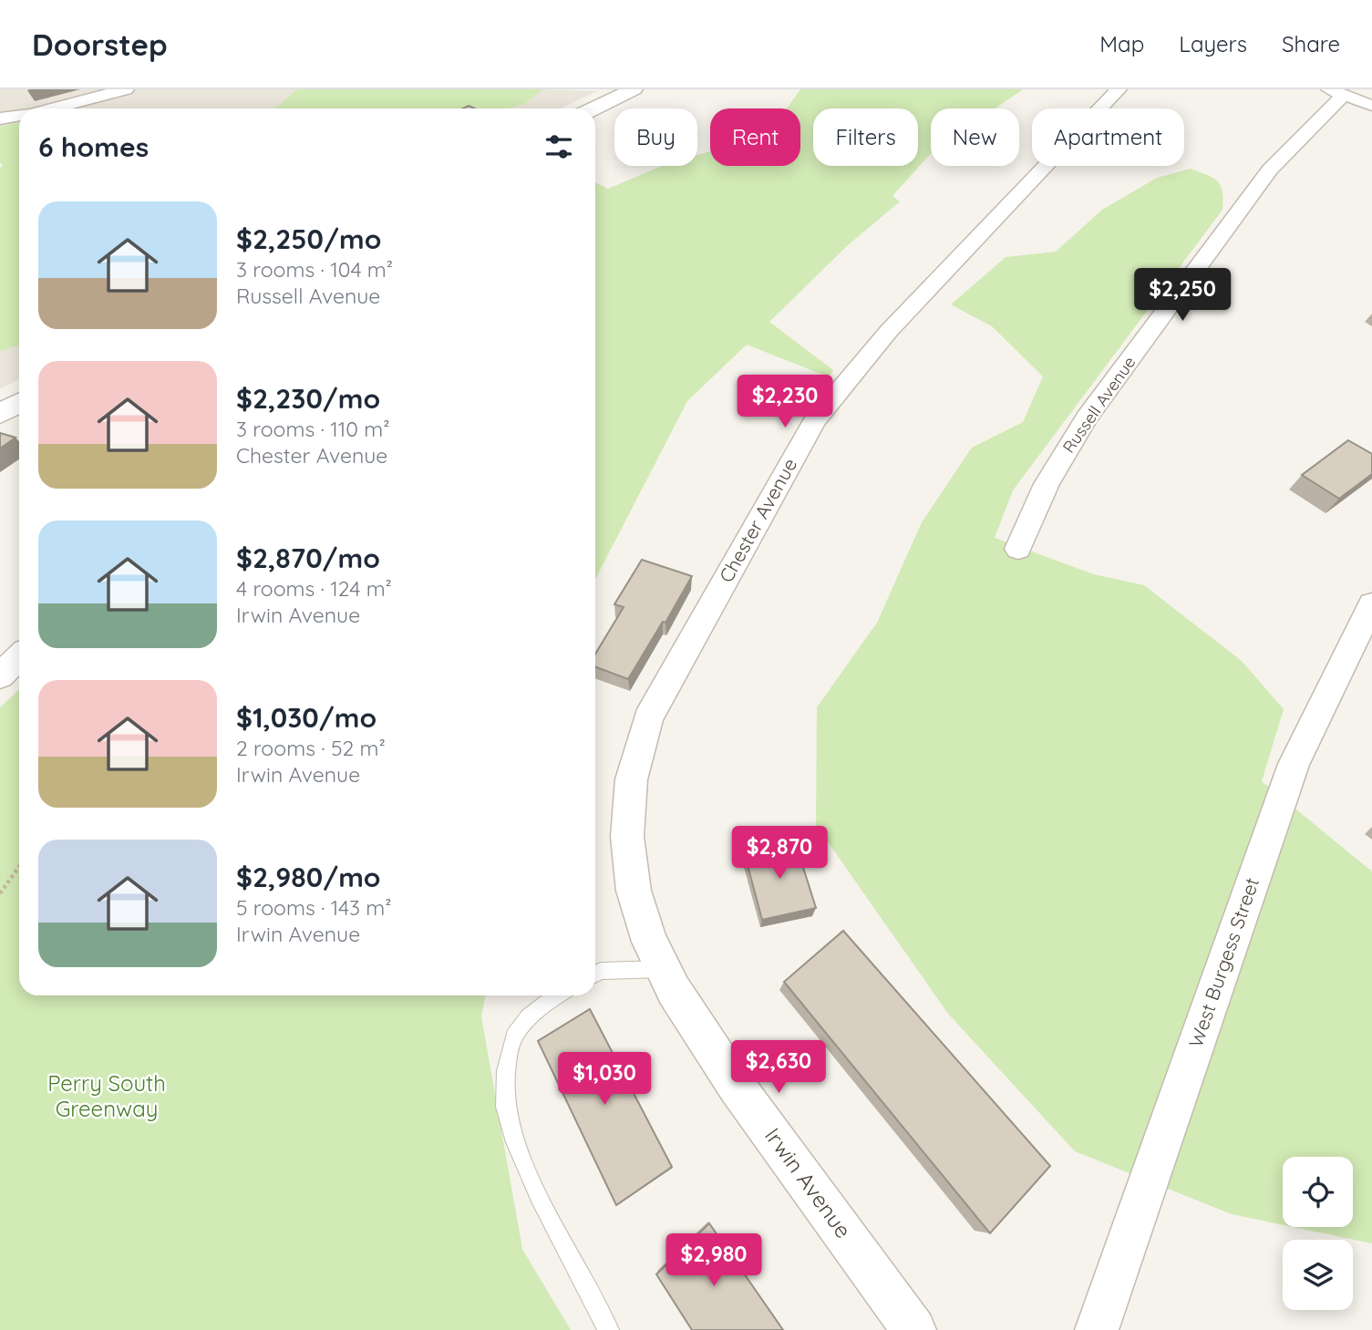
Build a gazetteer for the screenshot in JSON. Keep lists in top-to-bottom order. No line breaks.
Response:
{"streets":{"street":["Russell Avenue","Chester Avenue","West Burgess Street","Irwin Avenue"]},"crossings":[["Chester Avenue","Irwin Avenue"]],"parks":["Perry South Greenway"],"page":{"header":"Doorstep","nav":["Map","Layers","Share"],"chip":["Buy","Rent","Filters","New","Apartment"],"heading":"6 homes","list":[{"name":"$2,250/mo","note":"3 rooms · 104 m² · Russell Avenue"},{"name":"$2,230/mo","note":"3 rooms · 110 m² · Chester Avenue"},{"name":"$2,870/mo","note":"4 rooms · 124 m² · Irwin Avenue"},{"name":"$1,030/mo","note":"2 rooms · 52 m² · Irwin Avenue"},{"name":"$2,980/mo","note":"5 rooms · 143 m² · Irwin Avenue"}],"price":["$2,250","$2,230","$2,870","$2,630","$1,030","$2,980"]}}
